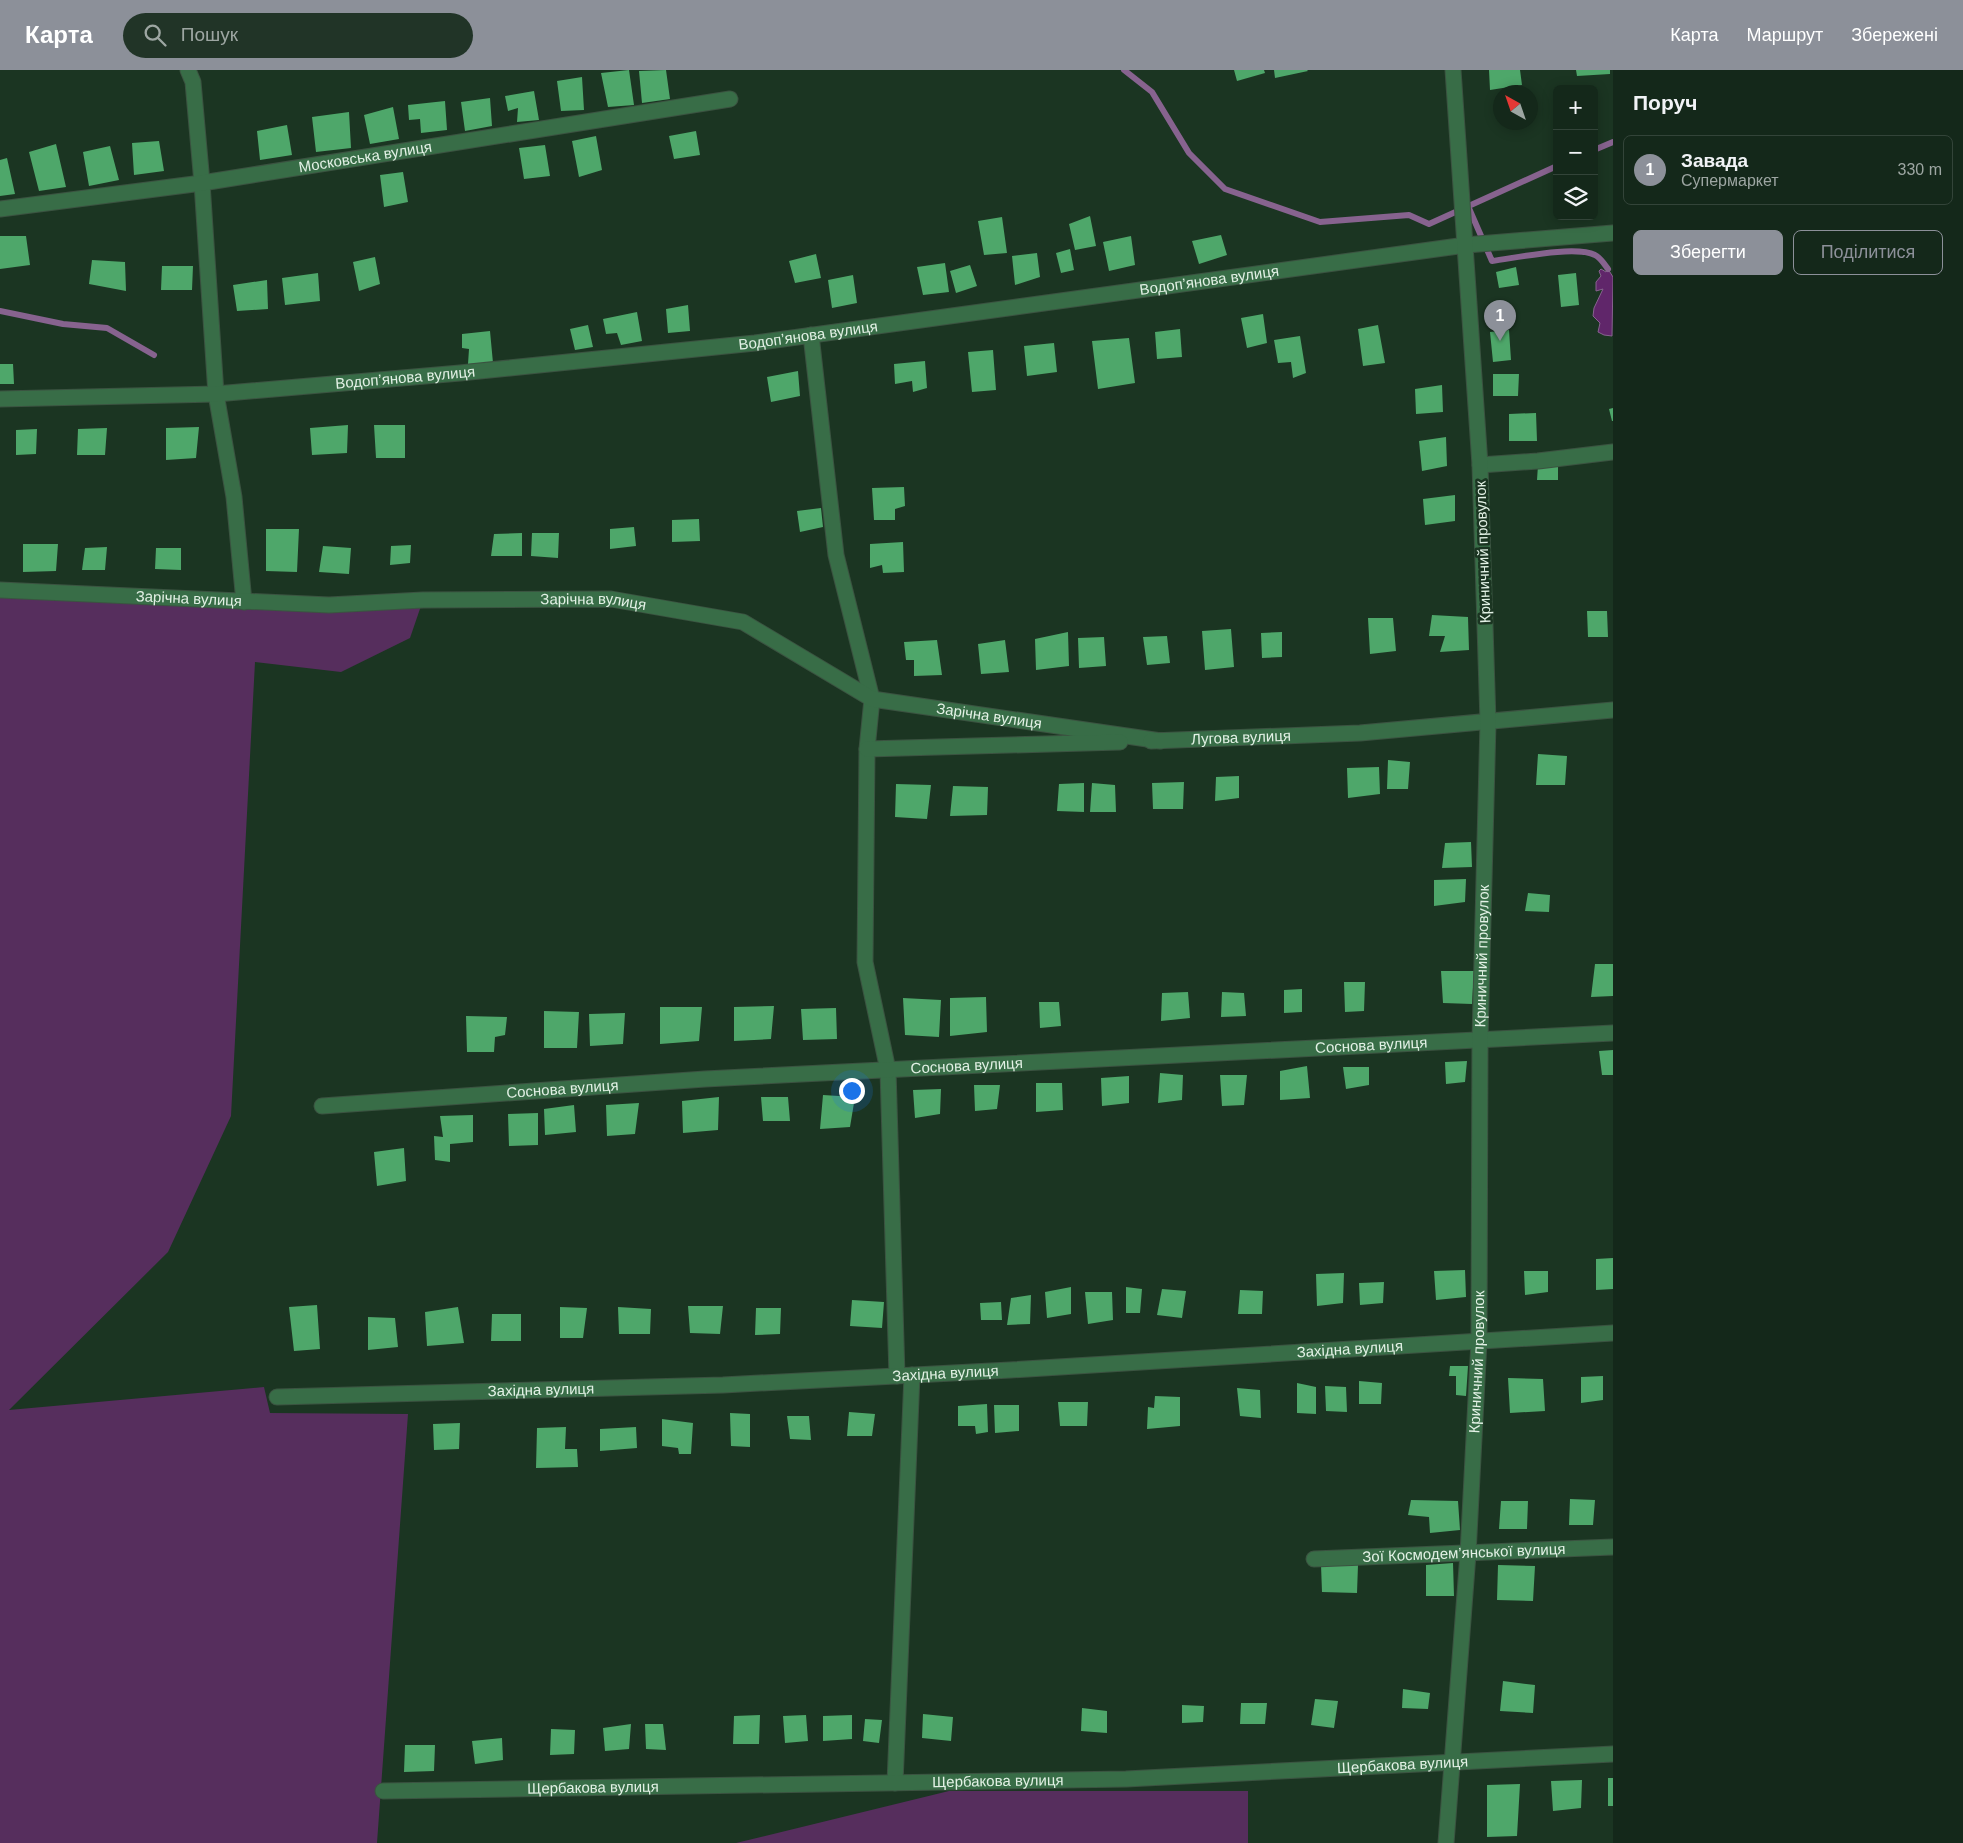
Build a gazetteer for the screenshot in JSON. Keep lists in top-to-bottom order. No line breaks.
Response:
{"streets":{"street":["Московська вулиця","Водоп’янова вулиця","Криничний провулок","Зарічна вулиця","Лугова вулиця","Соснова вулиця","Західна вулиця","Зої Космодем’янської вулиця","Щербакова вулиця"]},"crossings":[["Водоп’янова вулиця","Криничний провулок"],["Криничний провулок","Лугова вулиця"],["Криничний провулок","Соснова вулиця"],["Криничний провулок","Західна вулиця"],["Криничний провулок","Зої Космодем’янської вулиця"],["Криничний провулок","Щербакова вулиця"],["Зарічна вулиця","Лугова вулиця"]],"north":"top left","page":{"header":"Карта","search":"Пошук","nav":["Карта","Маршрут","Збережені"],"heading":"Поруч","map_buttons":["+","−"],"list":[{"mark":"1","name":"Завада","note":"Супермаркет","value":"330 m"}],"buttons":["Зберегти","Поділитися"],"pins":"1"}}
